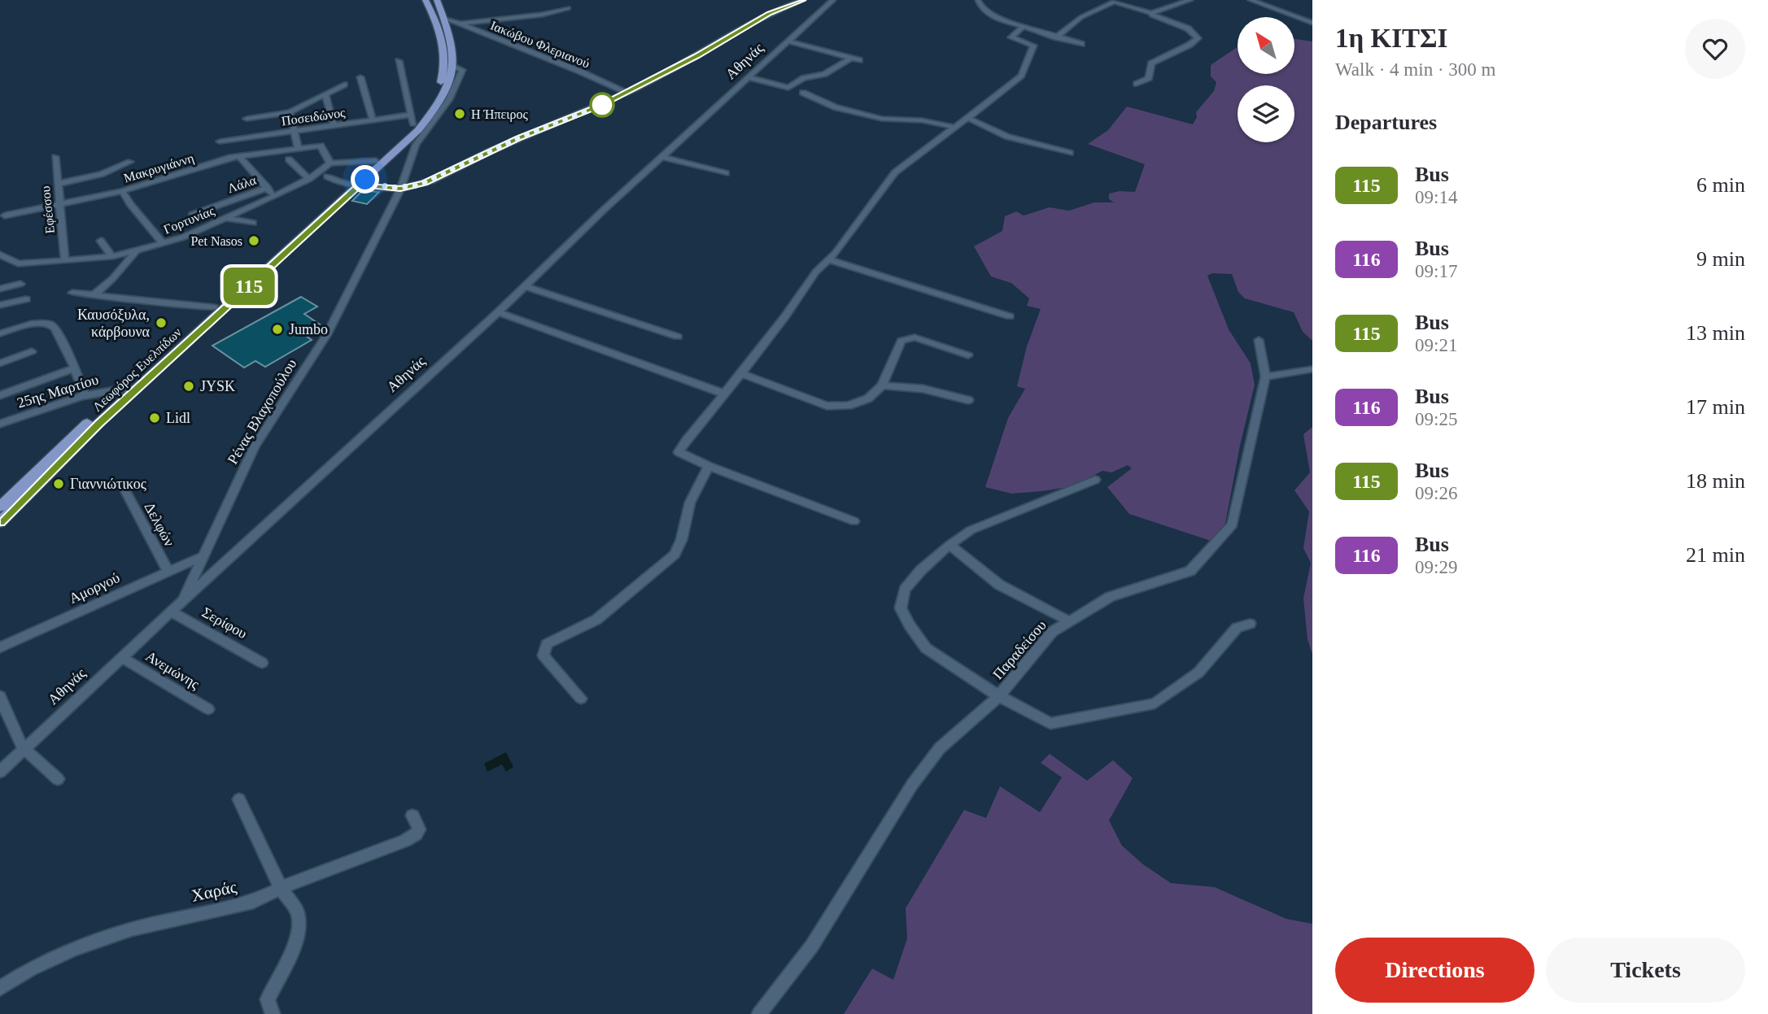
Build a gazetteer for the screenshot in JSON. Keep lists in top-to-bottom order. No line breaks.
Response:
{"streets":{"main road":["Λεωφόρος Ευελπίδων"],"street":["Ιακώβου Φλεριανού","Αθηνάς","Ποσειδώνος","Μακρυγιάννη","Λάλα","Εφέσσου","Γορτυνίας","25ης Μαρτίου","Ρένας Βλαχοπούλου","Δελφών","Αμοργού","Σερίφου","Παραδείσου","Ανεμώνης","Χαράς"]},"crossings":[["Ιακώβου Φλεριανού","Λεωφόρος Ευελπίδων"],["Αθηνάς","Ρένας Βλαχοπούλου"],["Αθηνάς","Σερίφου"],["Αθηνάς","Ανεμώνης"],["Μακρυγιάννη","Εφέσσου"],["Εφέσσου","Γορτυνίας"],["Λεωφόρος Ευελπίδων","25ης Μαρτίου"],["Λεωφόρος Ευελπίδων","Ρένας Βλαχοπούλου"],["Ρένας Βλαχοπούλου","Αμοργού"],["Δελφών","Αμοργού"]],"places":["Η Ήπειρος","Pet Nasos","Καυσόξυλα, κάρβουνα","Jumbo","JYSK","Lidl","Γιαννιώτικος"],"lines":["bus line 115"],"north":"top left","page":{"on_map":"115","heading":[["1η ΚΙΤΣΙ","Walk · 4 min · 300 m"],"Departures"],"list":[{"mark":"115","name":"Bus","note":"09:14","value":"6 min"},{"mark":"116","name":"Bus","note":"09:17","value":"9 min"},{"mark":"115","name":"Bus","note":"09:21","value":"13 min"},{"mark":"116","name":"Bus","note":"09:25","value":"17 min"},{"mark":"115","name":"Bus","note":"09:26","value":"18 min"},{"mark":"116","name":"Bus","note":"09:29","value":"21 min"}],"buttons":["Directions","Tickets"]}}
